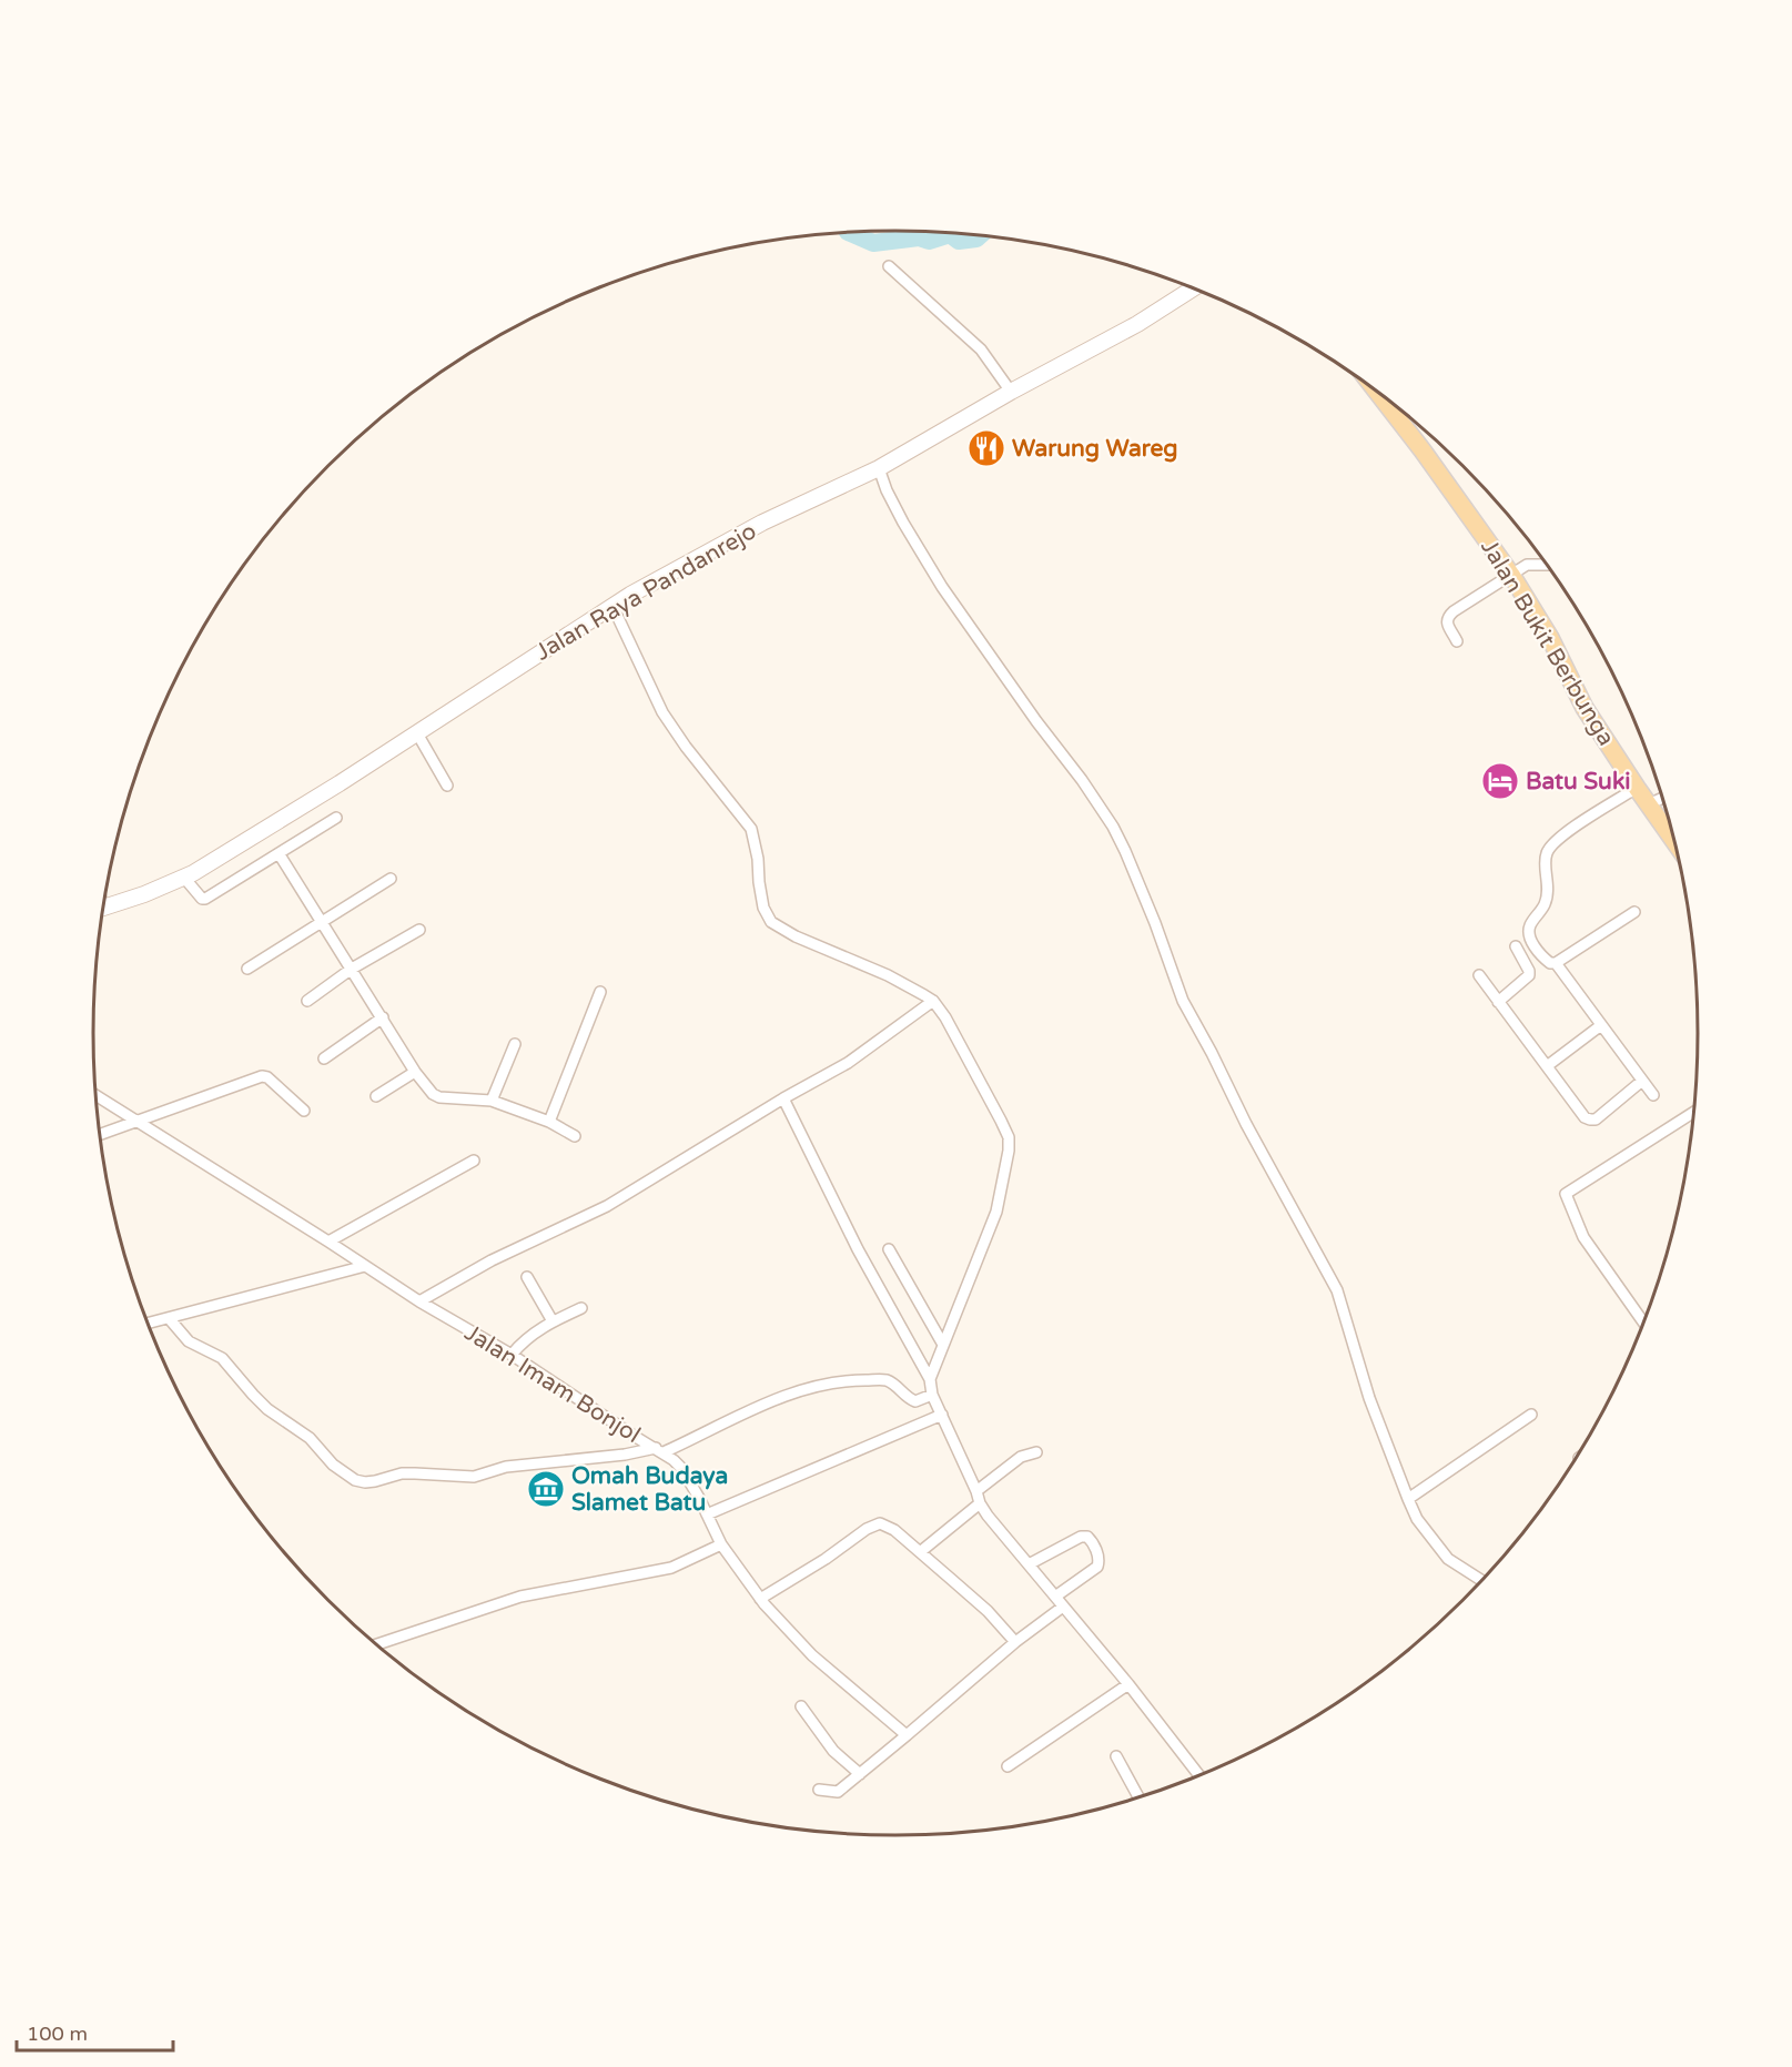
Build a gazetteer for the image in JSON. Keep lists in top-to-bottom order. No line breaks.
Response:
{"streets":{"main road":["Jalan Raya Pandanrejo","Jalan Bukit Berbunga"],"street":["Jalan Imam Bonjol"]},"places":{"restaurant":["Warung Wareg"],"hotel":["Batu Suki"],"museum":["Omah Budaya Slamet Batu"]},"scale_bar":"100 m"}
